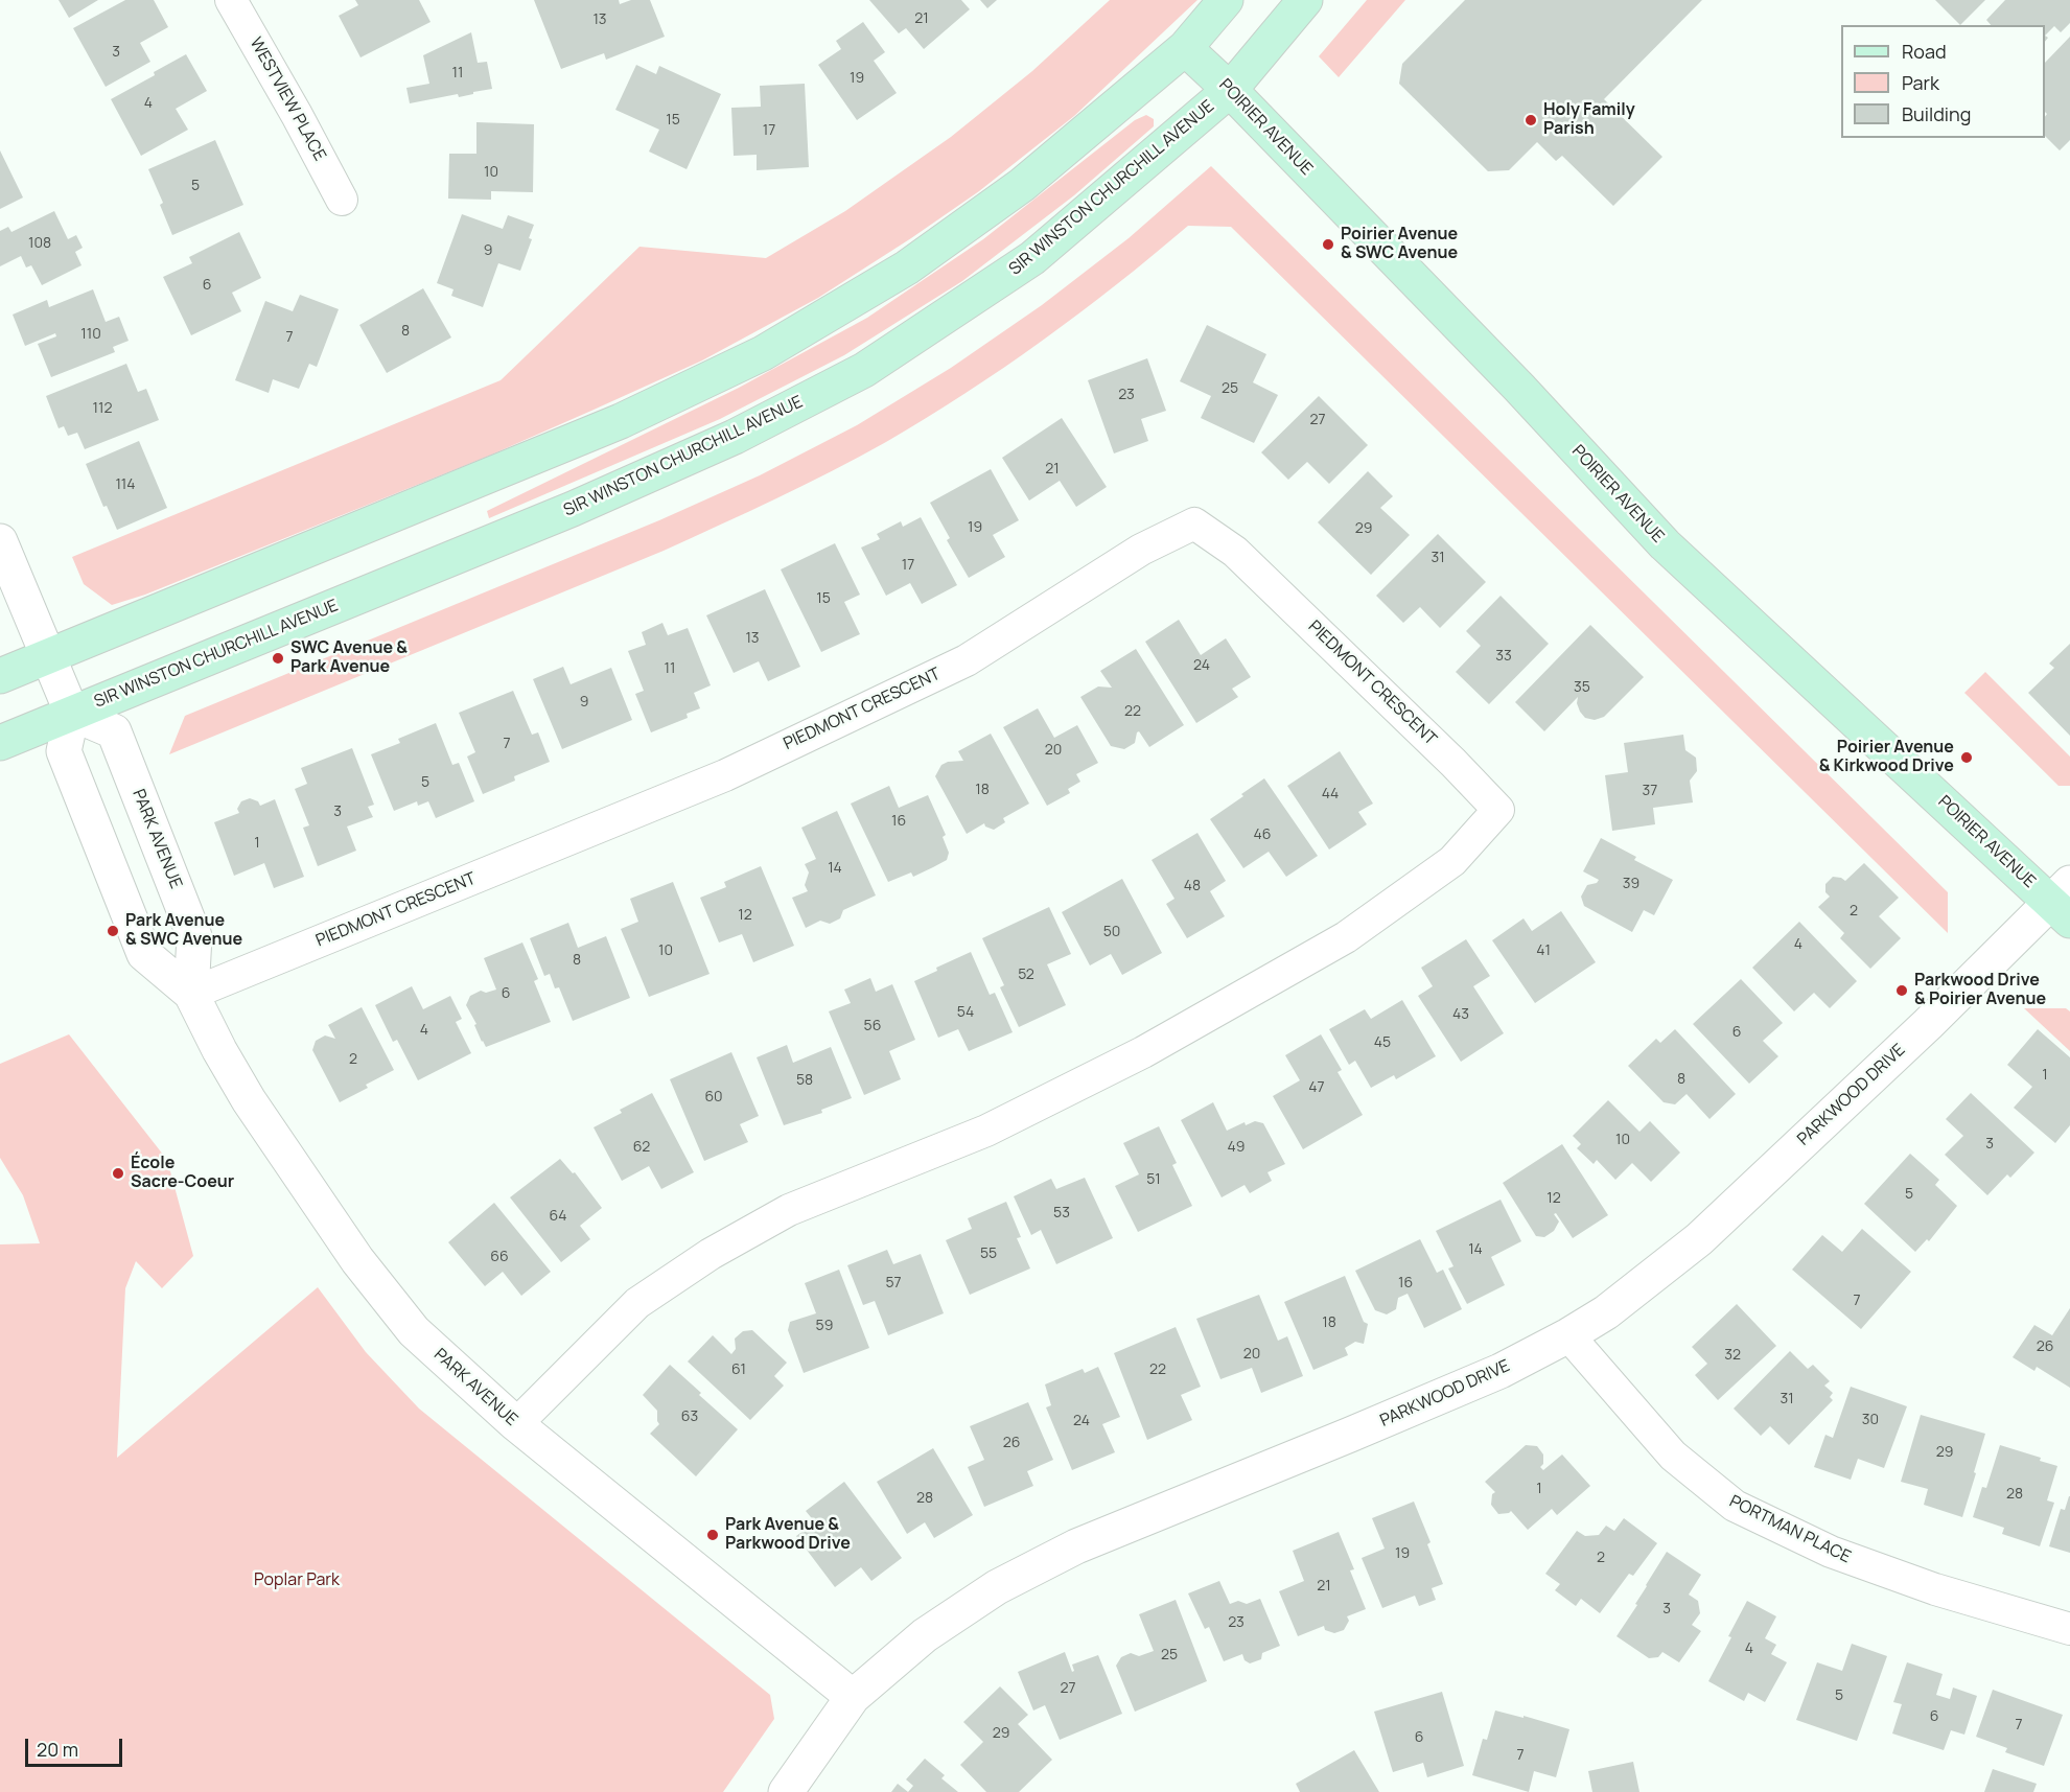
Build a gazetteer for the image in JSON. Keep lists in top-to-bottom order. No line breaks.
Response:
{"streets":{"main road":["POIRIER AVENUE","SIR WINSTON CHURCHILL AVENUE"],"street":["WESTVIEW PLACE","PIEDMONT CRESCENT","PARK AVENUE","PARKWOOD DRIVE","PORTMAN PLACE"]},"crossings":[["POIRIER AVENUE","SIR WINSTON CHURCHILL AVENUE"],["POIRIER AVENUE","PARKWOOD DRIVE"],["SIR WINSTON CHURCHILL AVENUE","PARK AVENUE"],["PIEDMONT CRESCENT","PARK AVENUE"],["PARK AVENUE","PARKWOOD DRIVE"],["PARKWOOD DRIVE","PORTMAN PLACE"]],"parks":["Poplar Park"],"places":["Holy Family Parish","Poirier Avenue & SWC Avenue","SWC Avenue & Park Avenue","Poirier Avenue & Kirkwood Drive","Park Avenue & SWC Avenue","Parkwood Drive & Poirier Avenue","École Sacre-Coeur","Park Avenue & Parkwood Drive"],"house_numbers":["21","13","3","11","19","4","15","17","10","5","108","9","6","8","110","7","25","23","112","27","21","114","19","29","31","17","15","13","33","24","11","35","9","22","7","20","5","18","37","44","3","16","46","1","14","39","48","2","12","50","4","10","41","8","52","6","54","43","56","4","6","45","2","1","8","58","47","60","10","3","62","49","51","5","12","53","64","14","55","66","57","16","7","18","59","26","20","32","61","22","31","63","30","24","26","29","1","28","28","19","2","21","3","23","4","25","27","5","6","7","29","6","7"],"legend":["Road","Park","Building"],"scale_bar":"20 m"}
